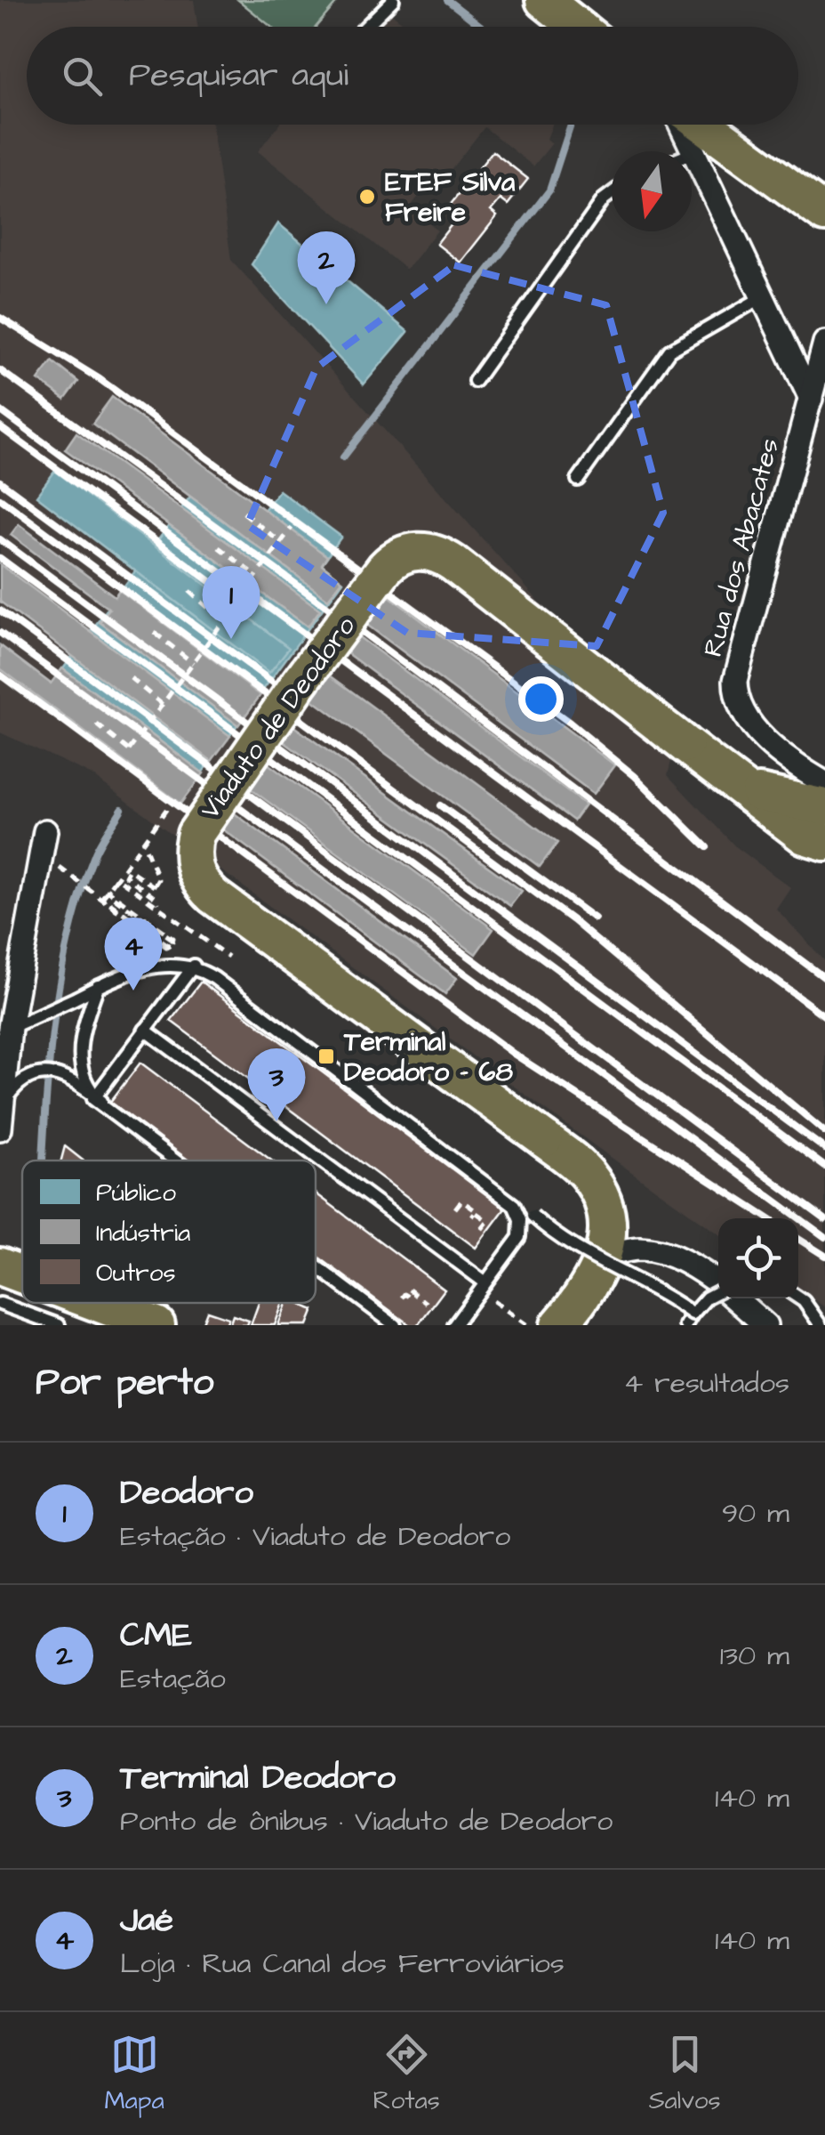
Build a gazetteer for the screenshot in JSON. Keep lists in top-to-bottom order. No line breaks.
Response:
{"streets":{"main road":["Viaduto de Deodoro"],"street":["Rua dos Abacates"]},"places":{"other":["ETEF Silva Freire"],"transit":["Terminal Deodoro - 68"]},"legend":["Público","Indústria","Outros"],"north":"bottom","page":{"search":"Pesquisar aqui","pins":["2","1","4","3"],"heading":["Por perto","4 resultados"],"list":[{"mark":"1","name":"Deodoro","note":"Estação · Viaduto de Deodoro","value":"90 m"},{"mark":"2","name":"CME","note":"Estação","value":"130 m"},{"mark":"3","name":"Terminal Deodoro","note":"Ponto de ônibus · Viaduto de Deodoro","value":"140 m"},{"mark":"4","name":"Jaé","note":"Loja · Rua Canal dos Ferroviários","value":"140 m"}],"nav":["Mapa","Rotas","Salvos"]}}
